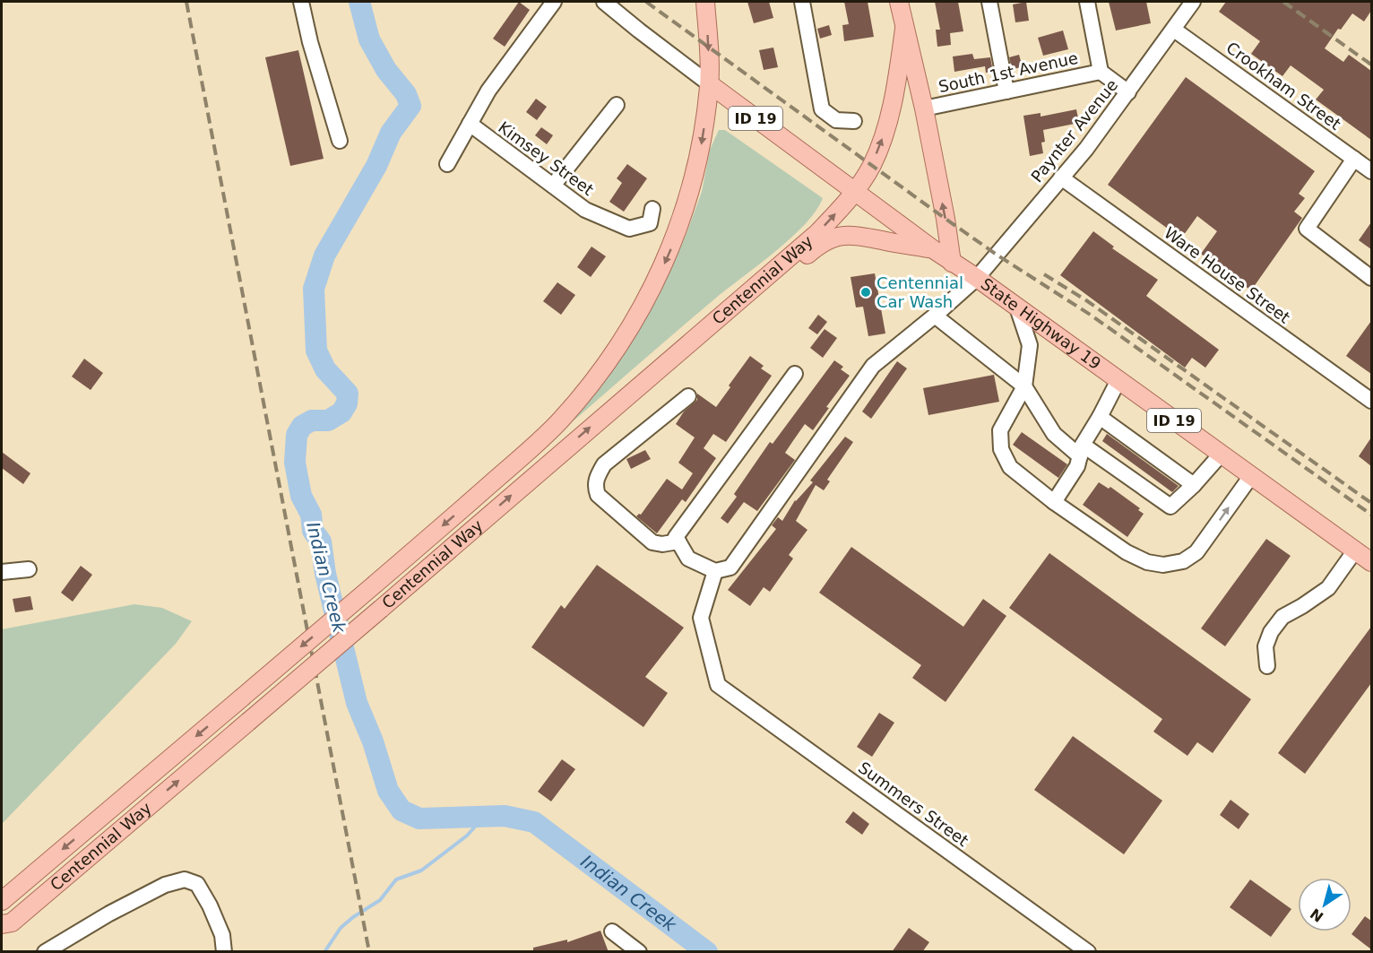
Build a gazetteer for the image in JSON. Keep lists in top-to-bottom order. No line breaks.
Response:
{"streets":{"main road":["ID 19","Centennial Way","State Highway 19"],"street":["South 1st Avenue","Crookham Street","Paynter Avenue","Kimsey Street","Ware House Street","Summers Street"]},"crossings":[["Crookham Street","Paynter Avenue"],["Paynter Avenue","Ware House Street"],["Paynter Avenue","State Highway 19"],["Paynter Avenue","Summers Street"],["Centennial Way","State Highway 19"]],"water":["Indian Creek"],"places":["Centennial Car Wash"],"north":"bottom left"}
